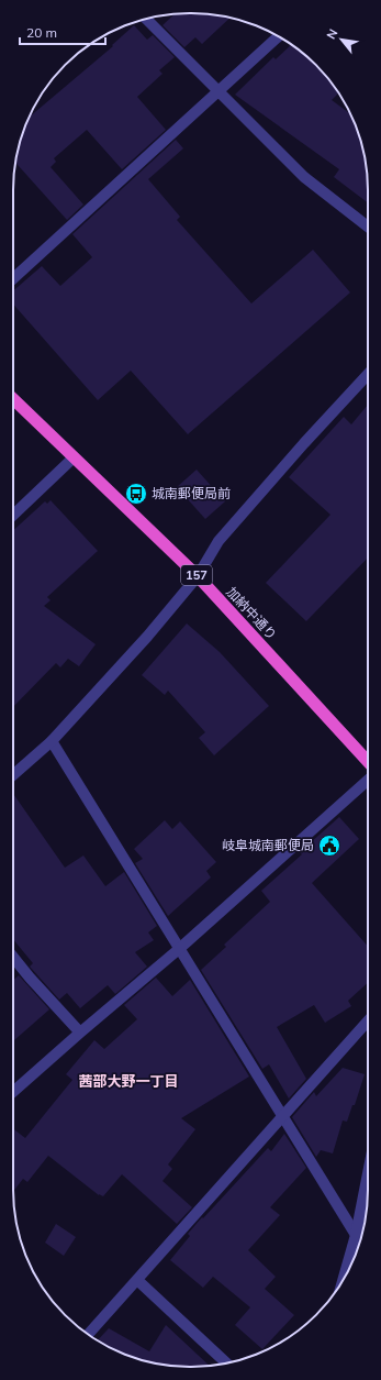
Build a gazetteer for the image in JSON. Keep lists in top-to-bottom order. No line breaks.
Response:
{"streets":{"highway":["157","加納中通り"]},"districts":["茜部大野一丁目"],"places":{"bus stop":["城南郵便局前"],"public building":["岐阜城南郵便局"]},"scale_bar":"20 m","north":"top left"}
